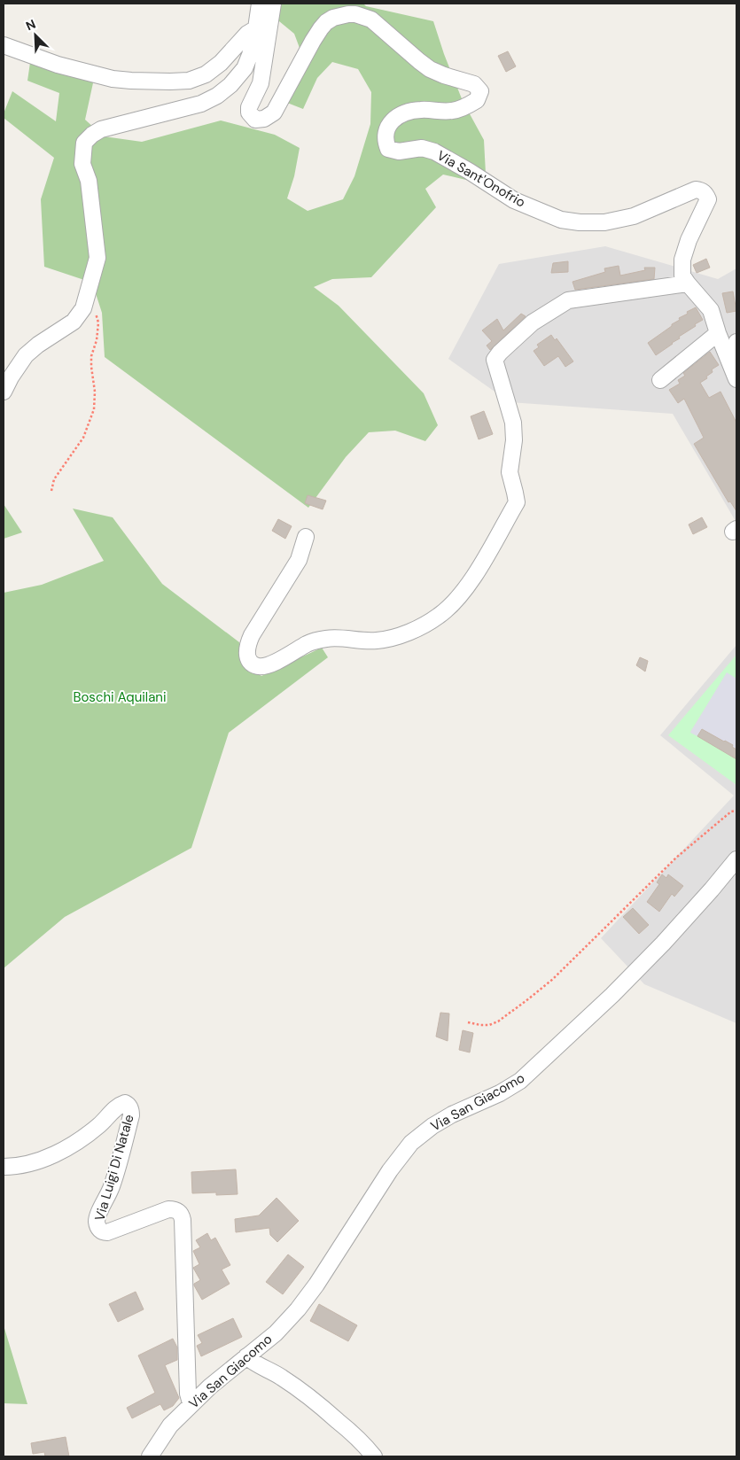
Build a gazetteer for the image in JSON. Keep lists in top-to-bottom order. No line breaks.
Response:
{"streets":{"street":["Via Sant'Onofrio","Via San Giacomo","Via Luigi Di Natale"]},"crossings":[["Via San Giacomo","Via Luigi Di Natale"]],"parks":["Boschi Aquilani"],"north":"top left"}
